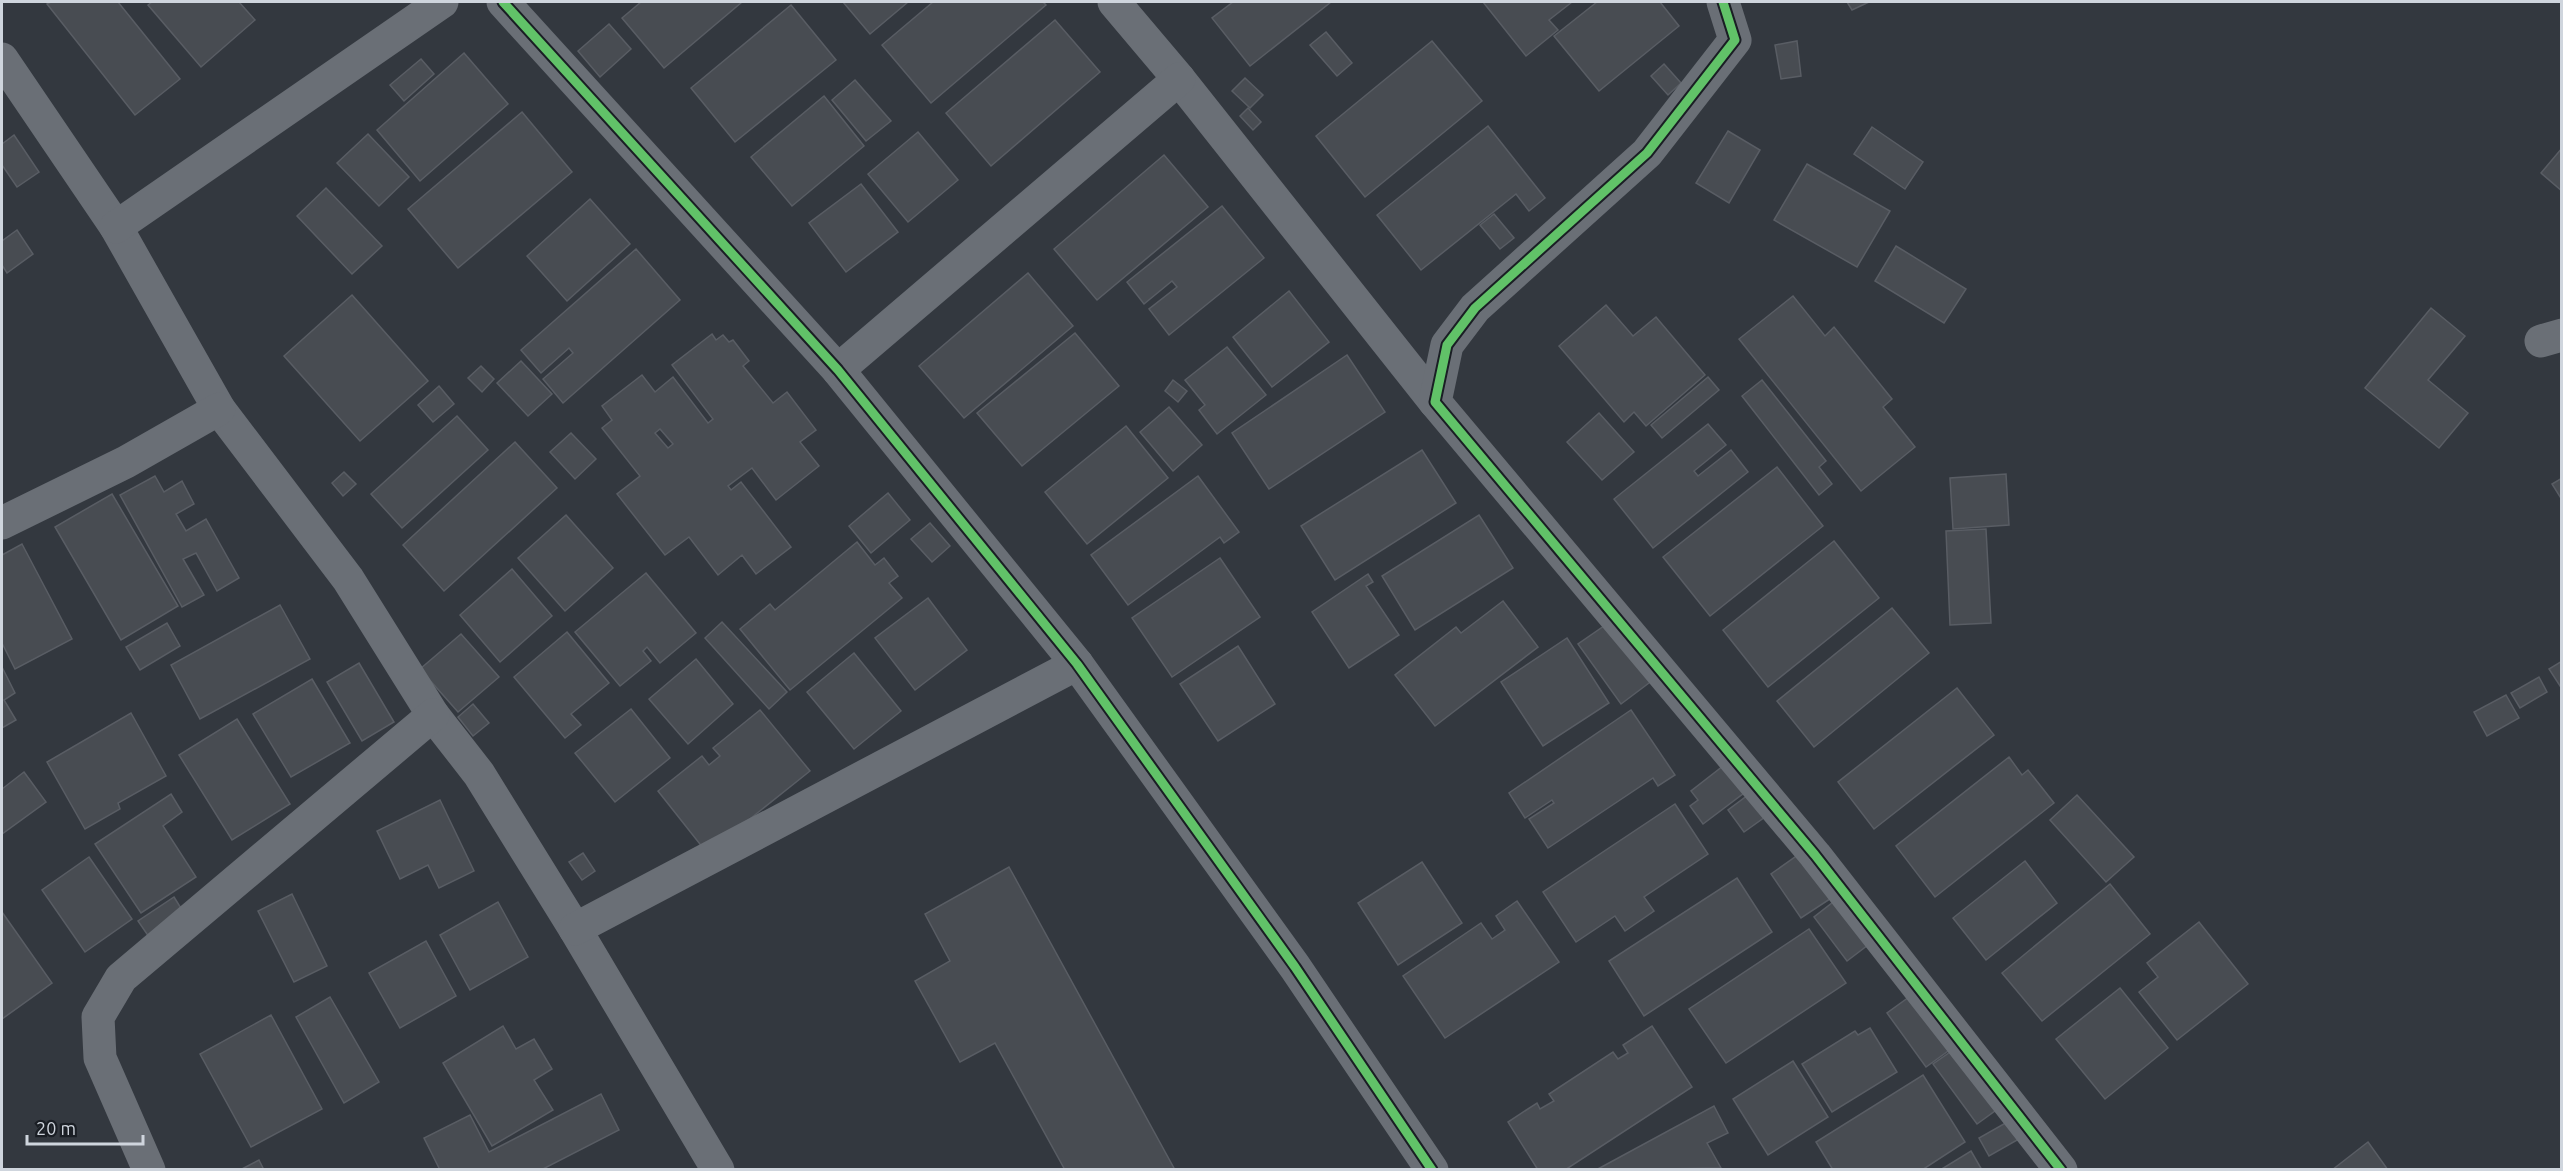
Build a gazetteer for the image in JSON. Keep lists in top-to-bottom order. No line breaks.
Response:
{"scale_bar":"20 m"}
